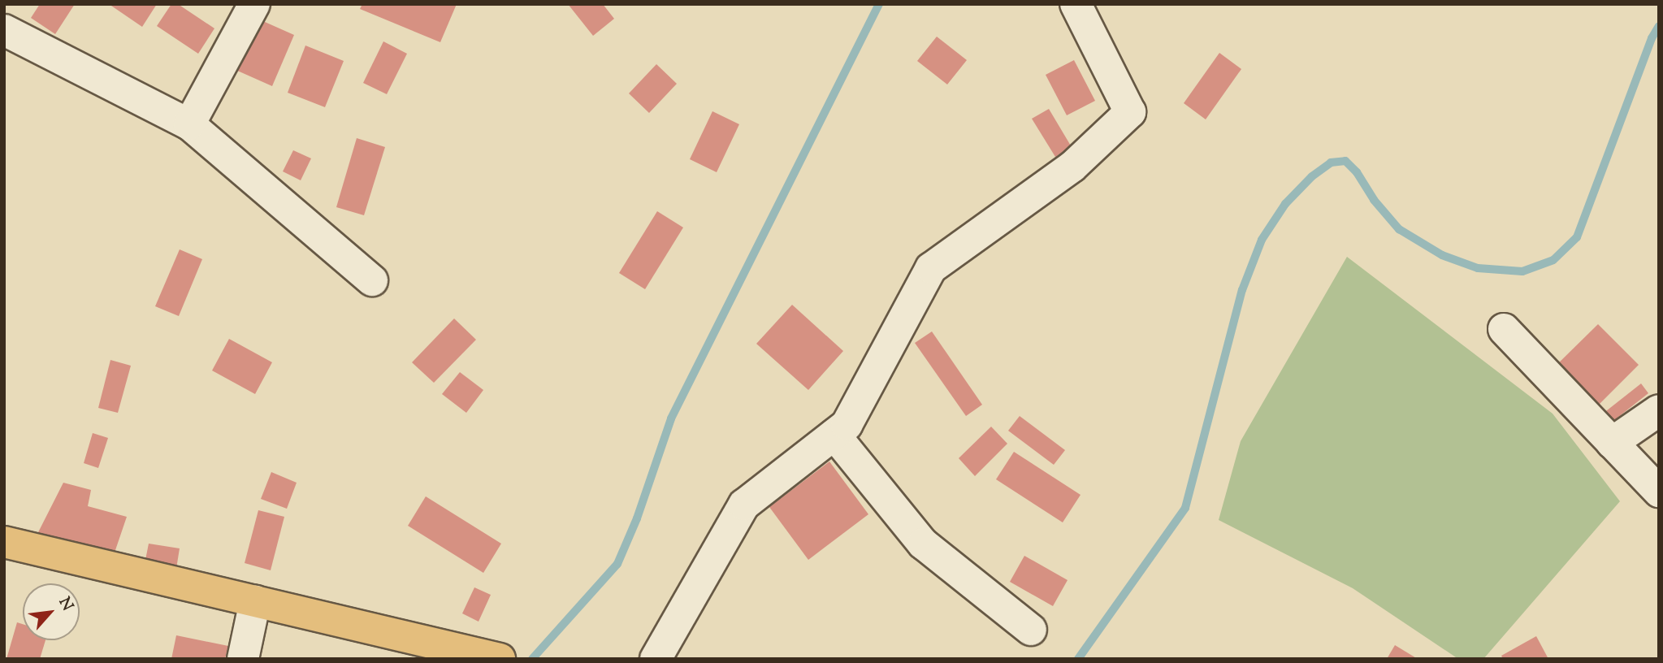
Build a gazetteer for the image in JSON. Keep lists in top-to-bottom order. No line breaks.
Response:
{"north":"top right"}
